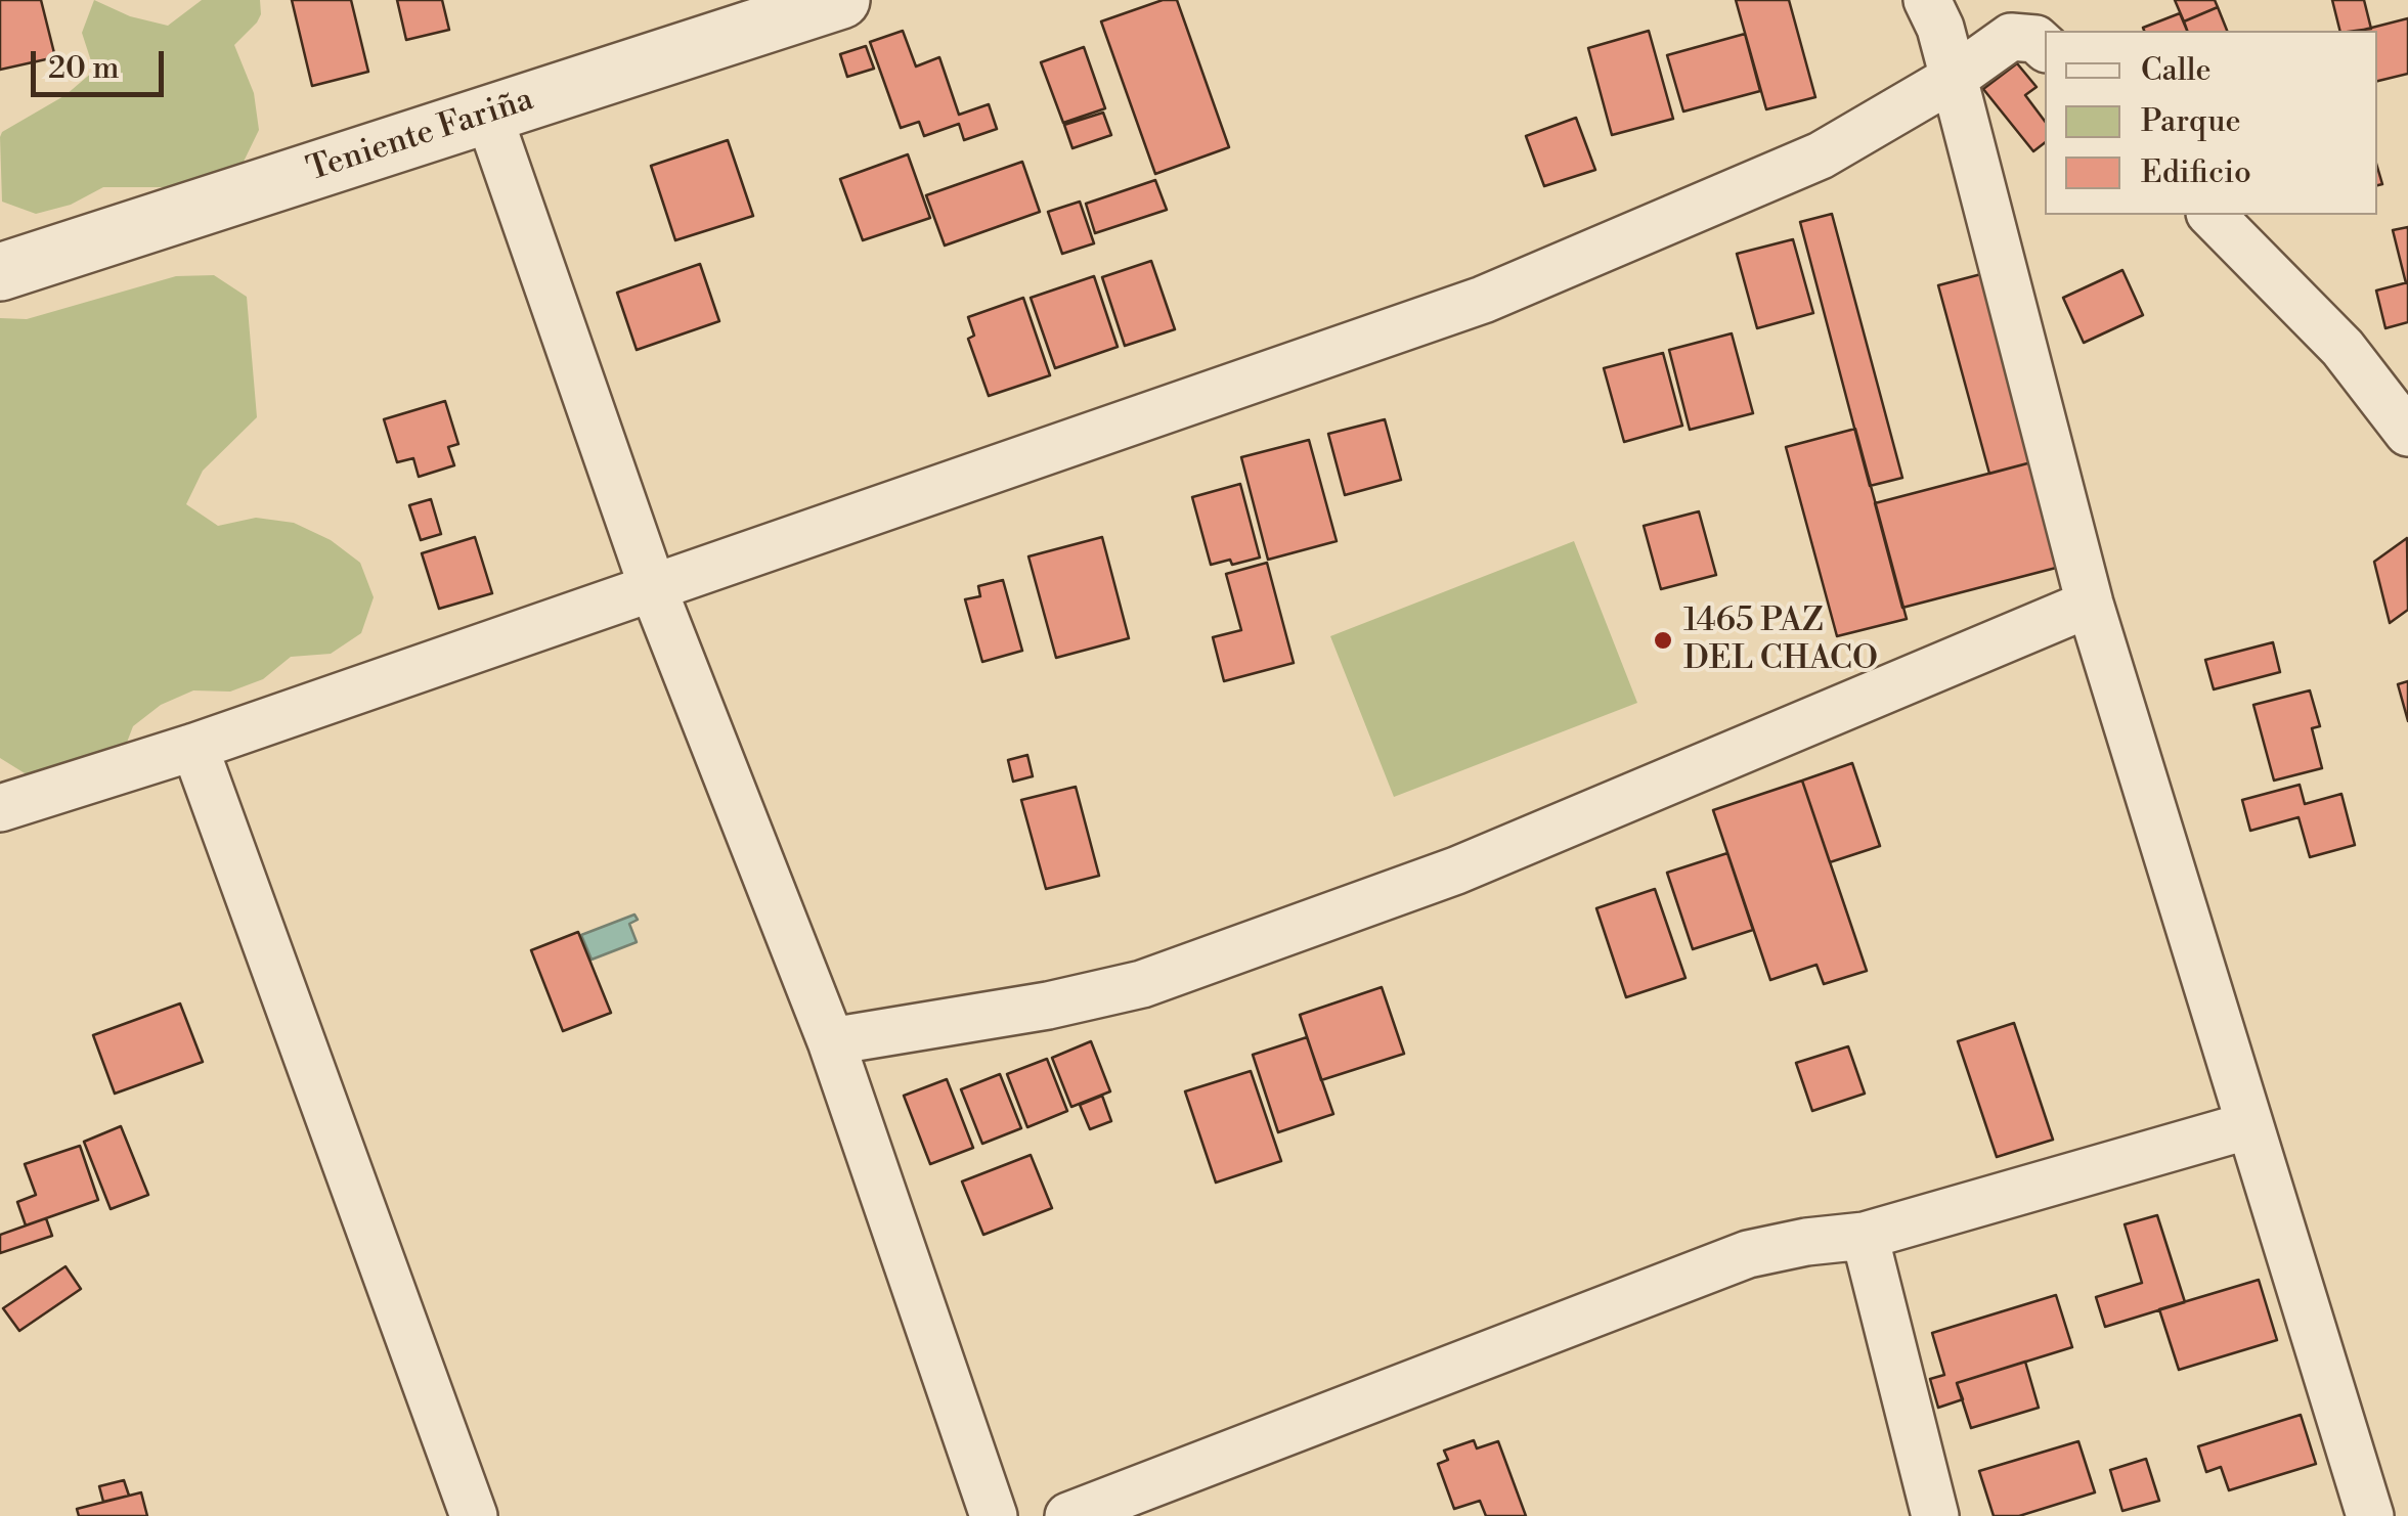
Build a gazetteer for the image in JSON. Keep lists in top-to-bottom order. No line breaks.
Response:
{"streets":{"street":["Teniente Fariña"]},"places":["1465 PAZ DEL CHACO"],"legend":["Calle","Parque","Edificio"],"scale_bar":"20 m"}
